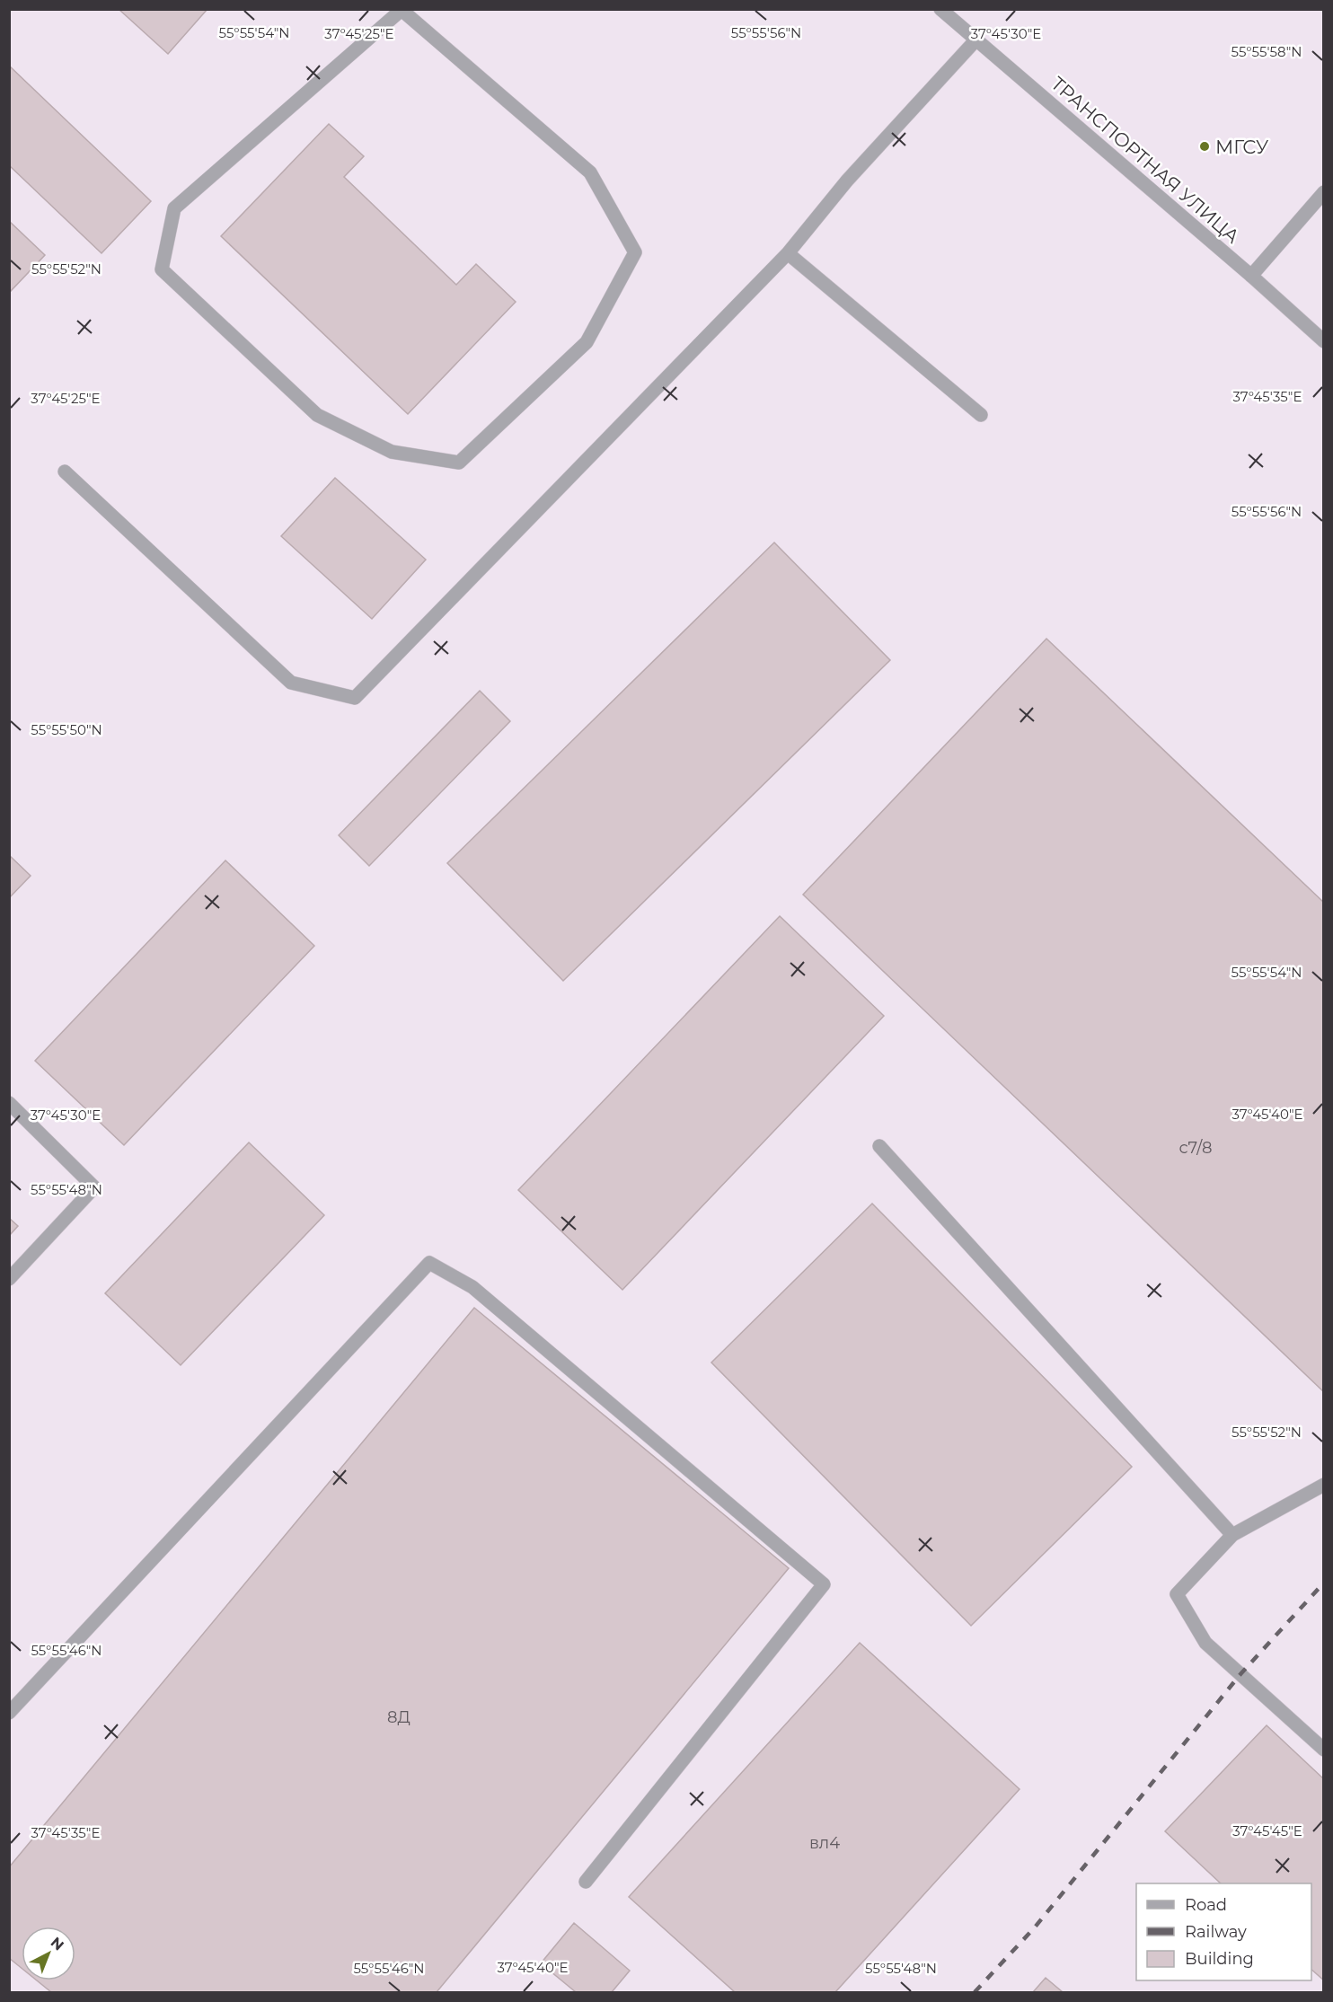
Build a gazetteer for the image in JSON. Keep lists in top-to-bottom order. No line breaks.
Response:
{"streets":{"street":["ТРАНСПОРТНАЯ УЛИЦА"]},"places":["МГСУ"],"house_numbers":["с7/8","8Д","вл4"],"legend":["Road","Railway","Building"],"north":"top right","coordinates":["55°55'54\"N","55°55'56\"N","37°45'25\"E","37°45'30\"E","55°55'58\"N","55°55'52\"N","37°45'35\"E","55°55'50\"N","37°45'40\"E","55°55'48\"N","55°55'46\"N","37°45'45\"E"]}
